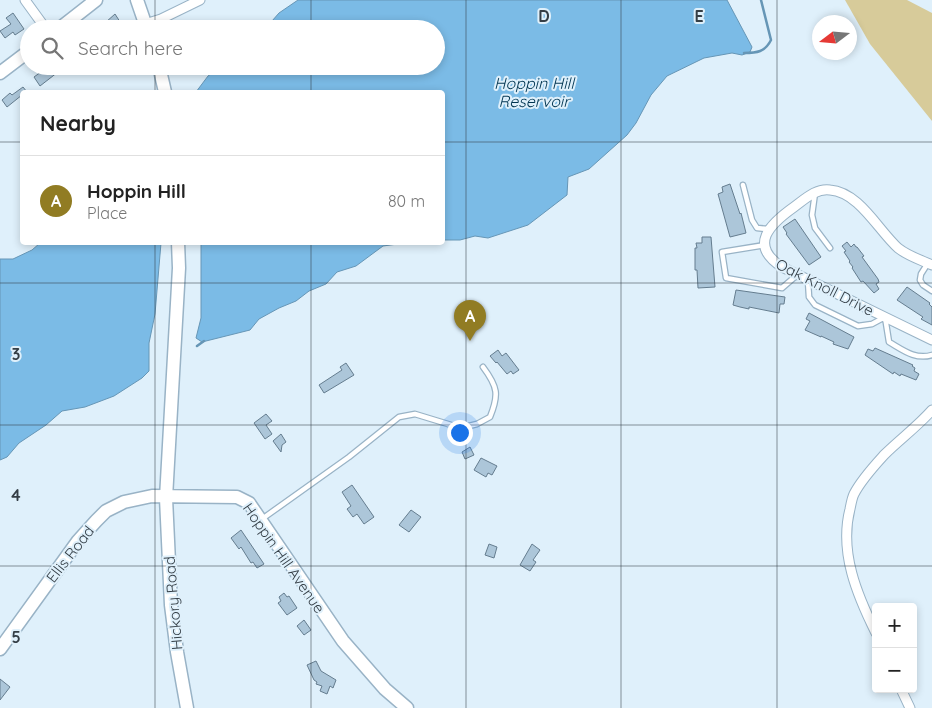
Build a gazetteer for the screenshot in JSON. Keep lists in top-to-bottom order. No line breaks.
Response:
{"streets":{"street":["Oak Knoll Drive","Ellis Road","Hoppin Hill Avenue","Hickory Road"]},"crossings":[["Ellis Road","Hoppin Hill Avenue"],["Ellis Road","Hickory Road"],["Hoppin Hill Avenue","Hickory Road"]],"water":["Hoppin Hill Reservoir"],"north":"left","page":{"search":"Search here","heading":"Nearby","list":[{"mark":"A","name":"Hoppin Hill","note":"Place","value":"80 m"}],"pins":"A","map_buttons":["+","−"]},"grid":{"columns":["D","E"],"rows":["3","4","5"]}}
